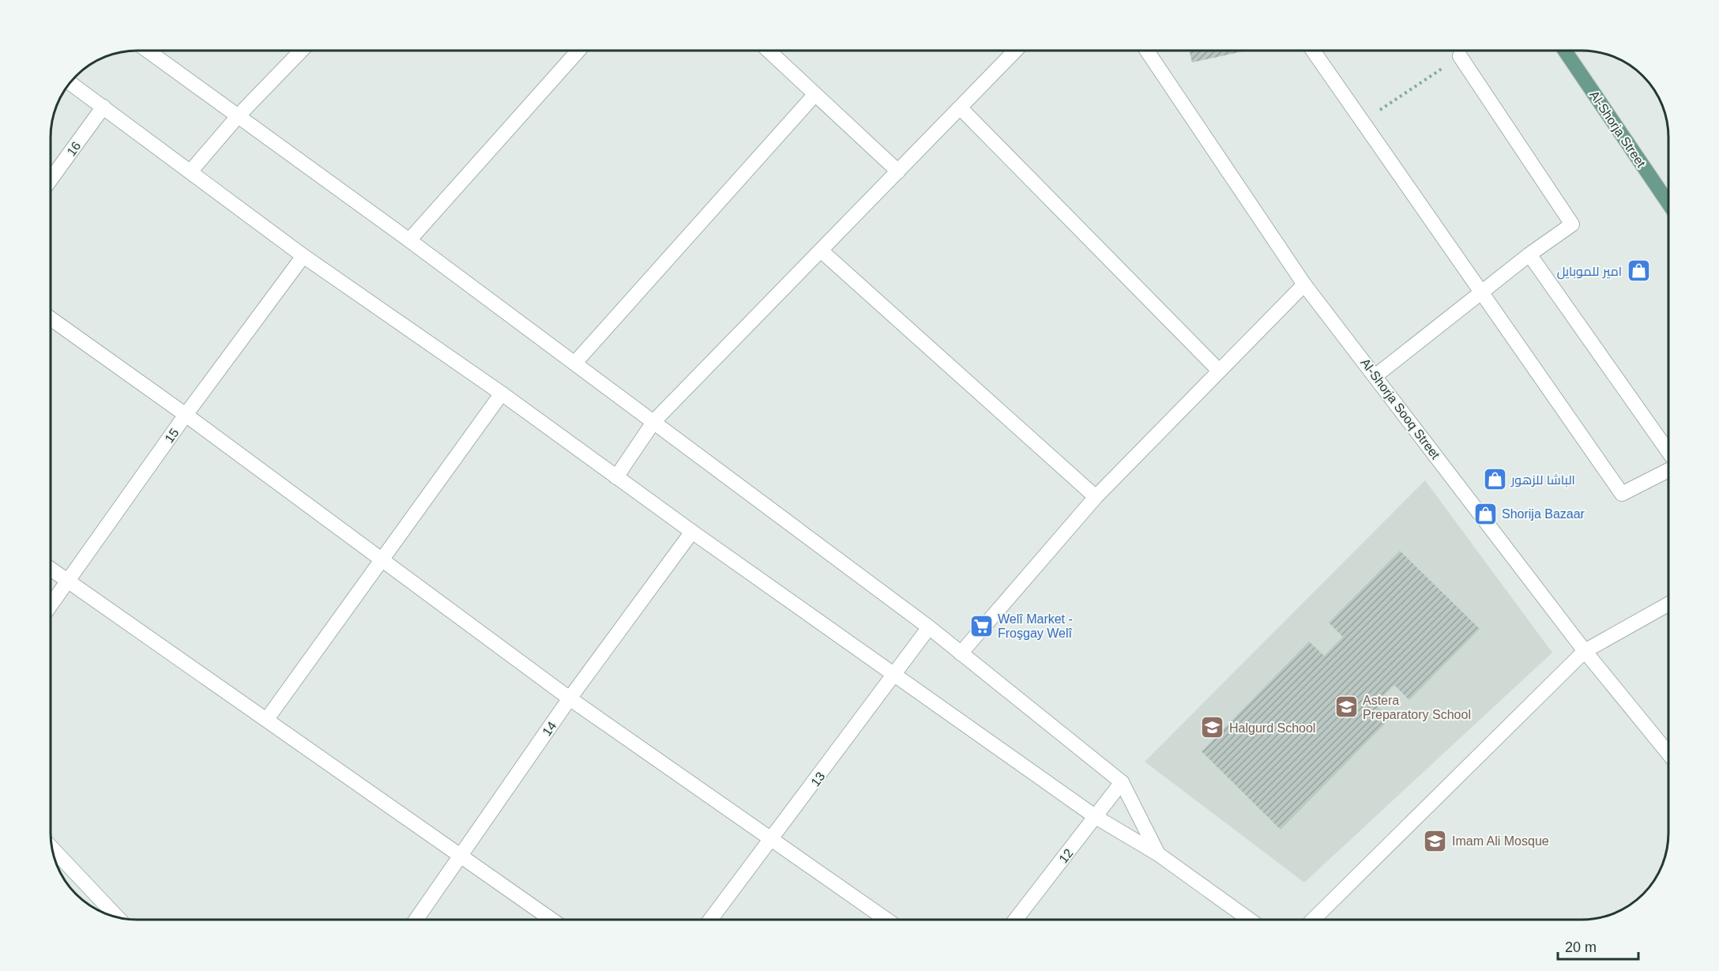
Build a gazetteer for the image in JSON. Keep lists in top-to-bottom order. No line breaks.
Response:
{"streets":{"main road":["Al-Shorja Street"],"street":["16","Al-Shorja Sooq Street","15","14","13","12"]},"places":{"shop":["امير للموبايل","الباشا للزهور","Shorija Bazaar"],"supermarket":["Welî Market - Froşgay Welî"],"school or university":["Astera Preparatory School","Halgurd School","Imam Ali Mosque"]},"scale_bar":"20 m"}
